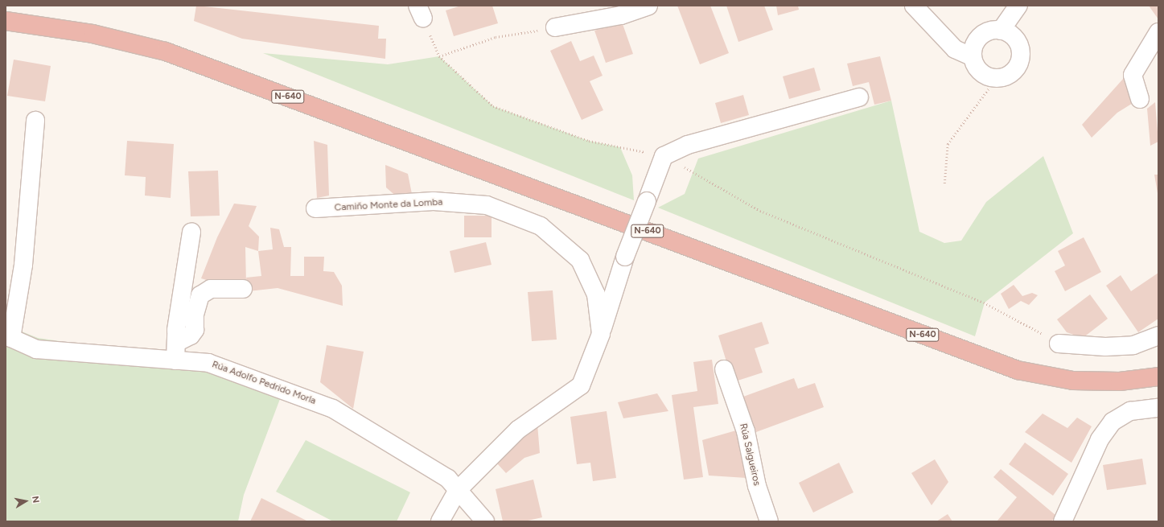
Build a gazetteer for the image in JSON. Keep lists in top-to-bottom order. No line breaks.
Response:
{"streets":{"highway":["N-640"],"street":["Camiño Monte da Lomba","Rúa Adolfo Pedrido Morla","Rúa Salgueiros"]},"crossings":[["Camiño Monte da Lomba","Rúa Adolfo Pedrido Morla"]],"north":"right"}
